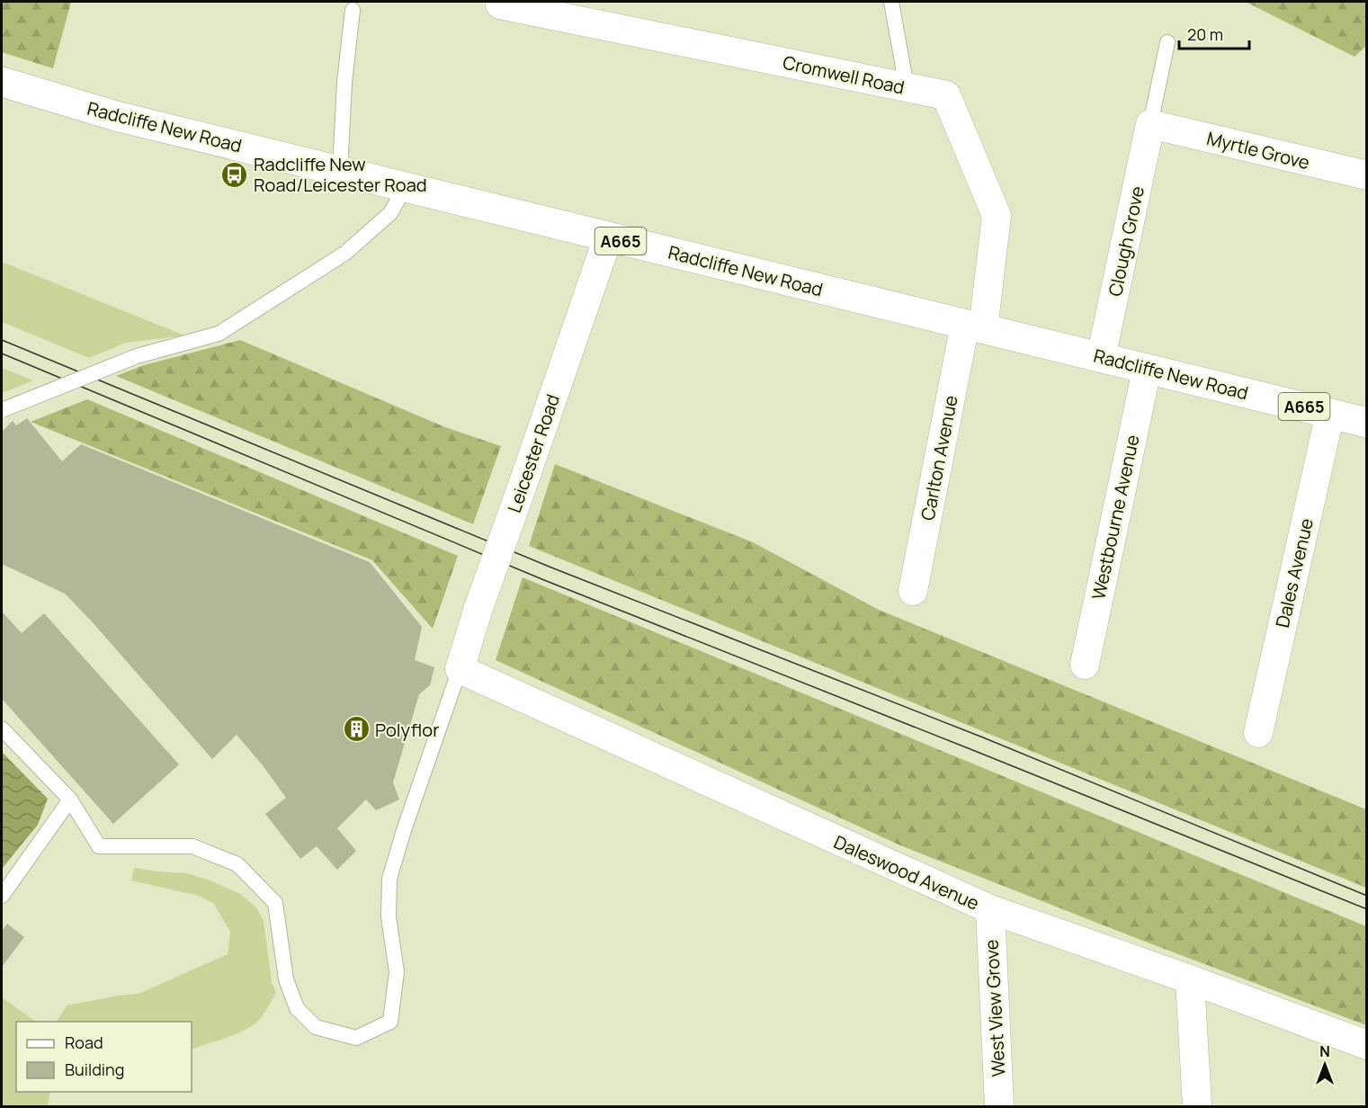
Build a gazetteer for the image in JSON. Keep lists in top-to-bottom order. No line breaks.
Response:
{"streets":{"main road":["Radcliffe New Road","A665"],"street":["Cromwell Road","Myrtle Grove","Clough Grove","Leicester Road","Carlton Avenue","Westbourne Avenue","Dales Avenue","Daleswood Avenue","West View Grove"]},"crossings":[["Cromwell Road","Radcliffe New Road"],["Cromwell Road","Carlton Avenue"],["Radcliffe New Road","Clough Grove"],["Radcliffe New Road","Leicester Road"],["Radcliffe New Road","Carlton Avenue"],["Radcliffe New Road","Westbourne Avenue"],["Radcliffe New Road","Dales Avenue"],["Myrtle Grove","Clough Grove"],["Leicester Road","Daleswood Avenue"],["Daleswood Avenue","West View Grove"]],"places":{"bus stop":["Radcliffe New Road/Leicester Road"],"building":["Polyflor"]},"legend":["Road","Building"],"scale_bar":"20 m","north":"top"}
